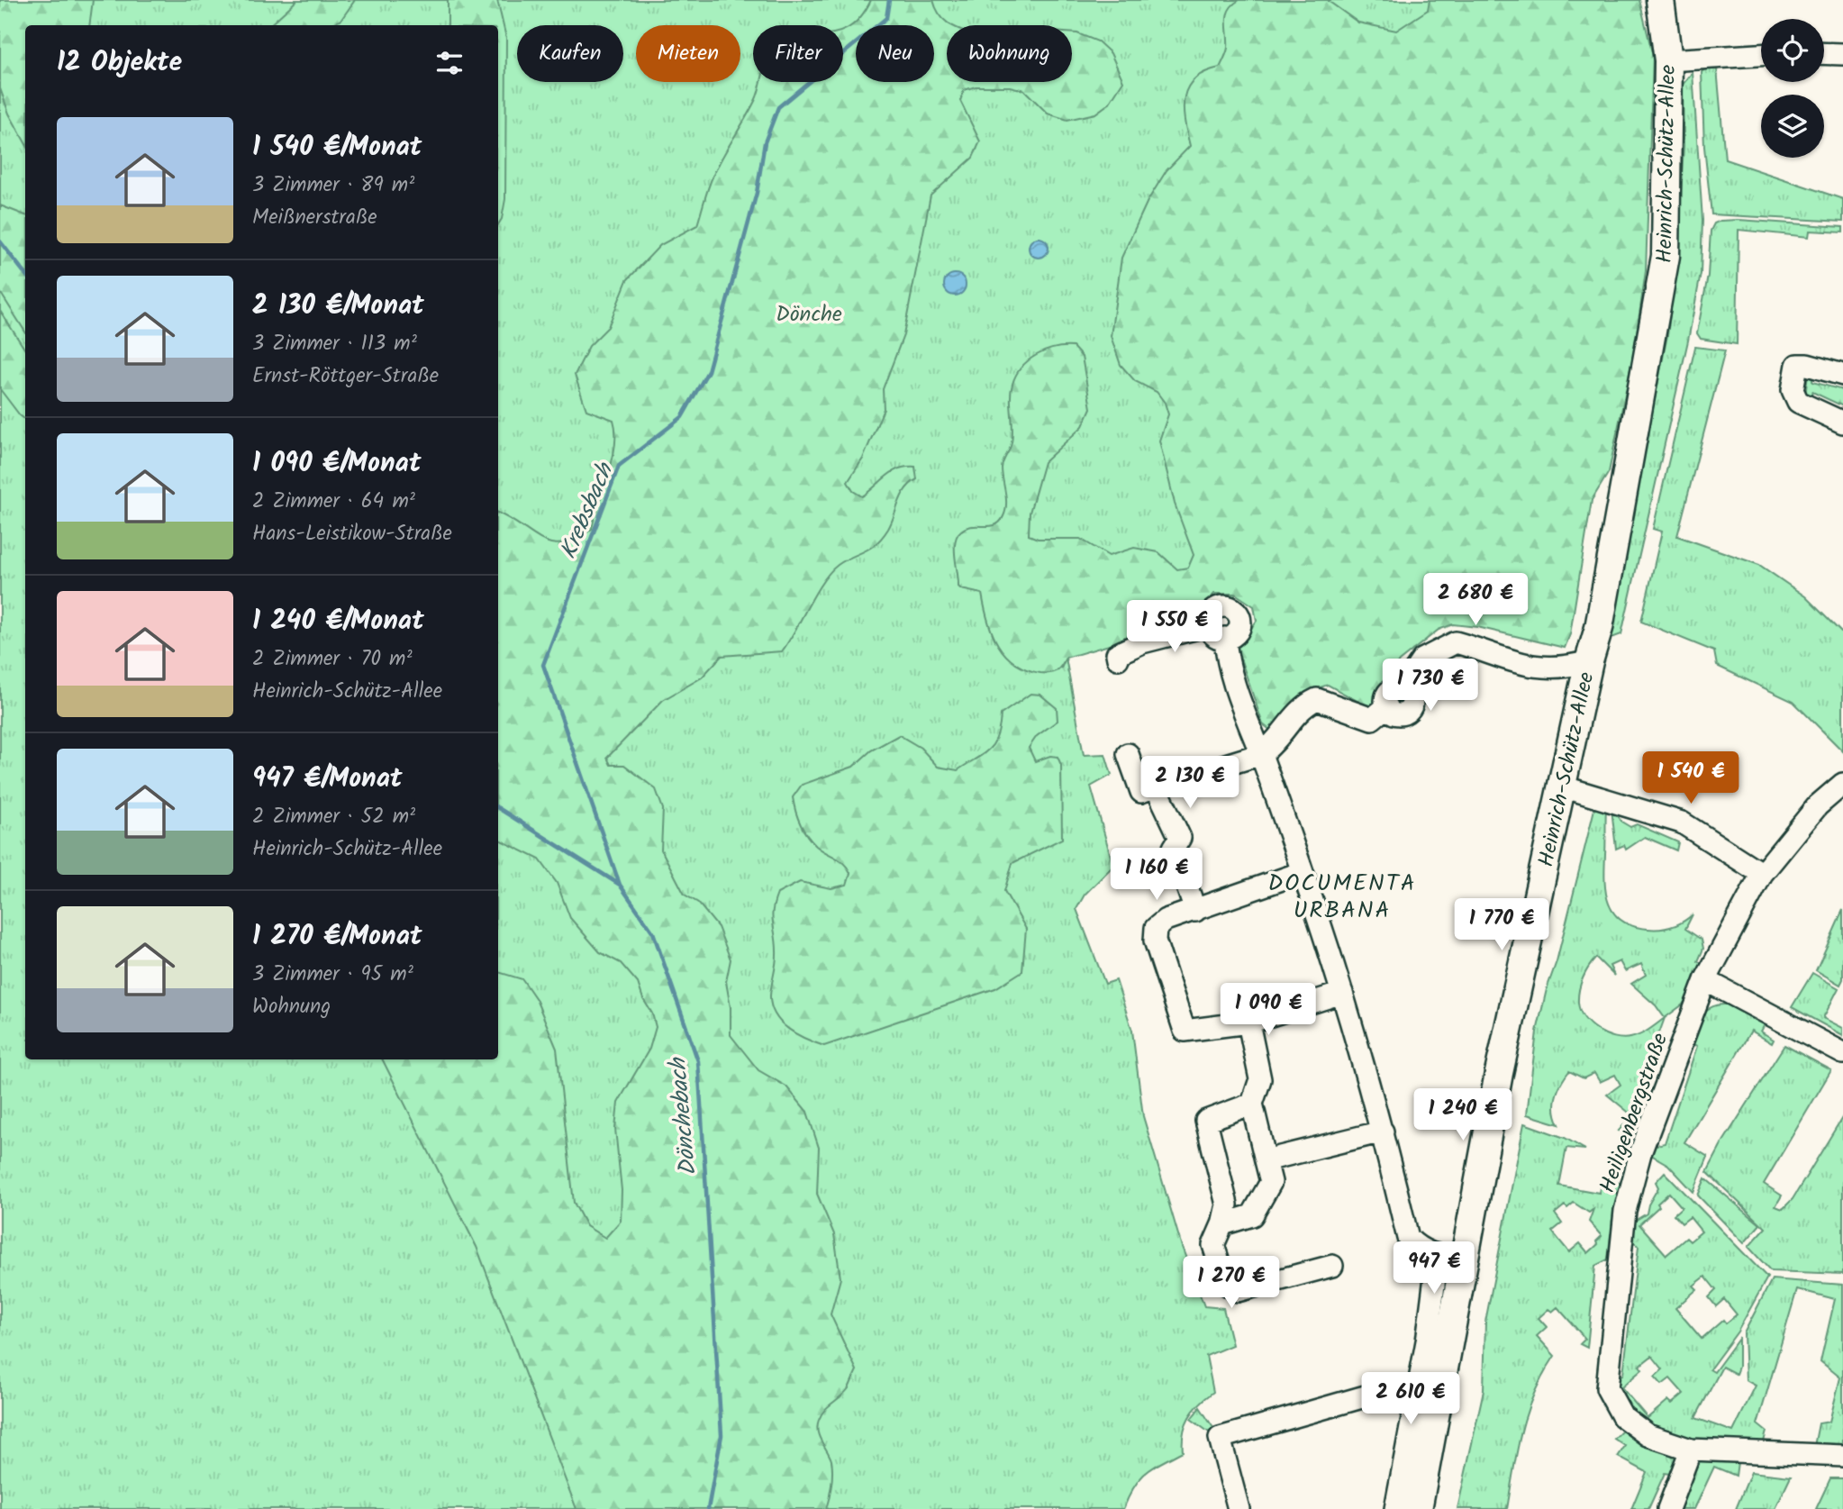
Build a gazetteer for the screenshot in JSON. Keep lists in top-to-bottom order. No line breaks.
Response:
{"streets":{"main road":["Heinrich-Schütz-Allee"],"street":["Heiligenbergstraße"]},"districts":["DOCUMENTA URBANA"],"water":["Krebsbach","Dönchebach"],"parks":["Dönche"],"page":{"chip":["Kaufen","Mieten","Filter","Neu","Wohnung"],"heading":"12 Objekte","list":[{"name":"1 540 €/Monat","note":"3 Zimmer · 89 m² · Meißnerstraße"},{"name":"2 130 €/Monat","note":"3 Zimmer · 113 m² · Ernst-Röttger-Straße"},{"name":"1 090 €/Monat","note":"2 Zimmer · 64 m² · Hans-Leistikow-Straße"},{"name":"1 240 €/Monat","note":"2 Zimmer · 70 m² · Heinrich-Schütz-Allee"},{"name":"947 €/Monat","note":"2 Zimmer · 52 m² · Heinrich-Schütz-Allee"},{"name":"1 270 €/Monat","note":"3 Zimmer · 95 m² · Wohnung"}],"price":["2 680 €","1 550 €","1 730 €","1 540 €","2 130 €","1 160 €","1 770 €","1 090 €","1 240 €","947 €","1 270 €","2 610 €"]}}
